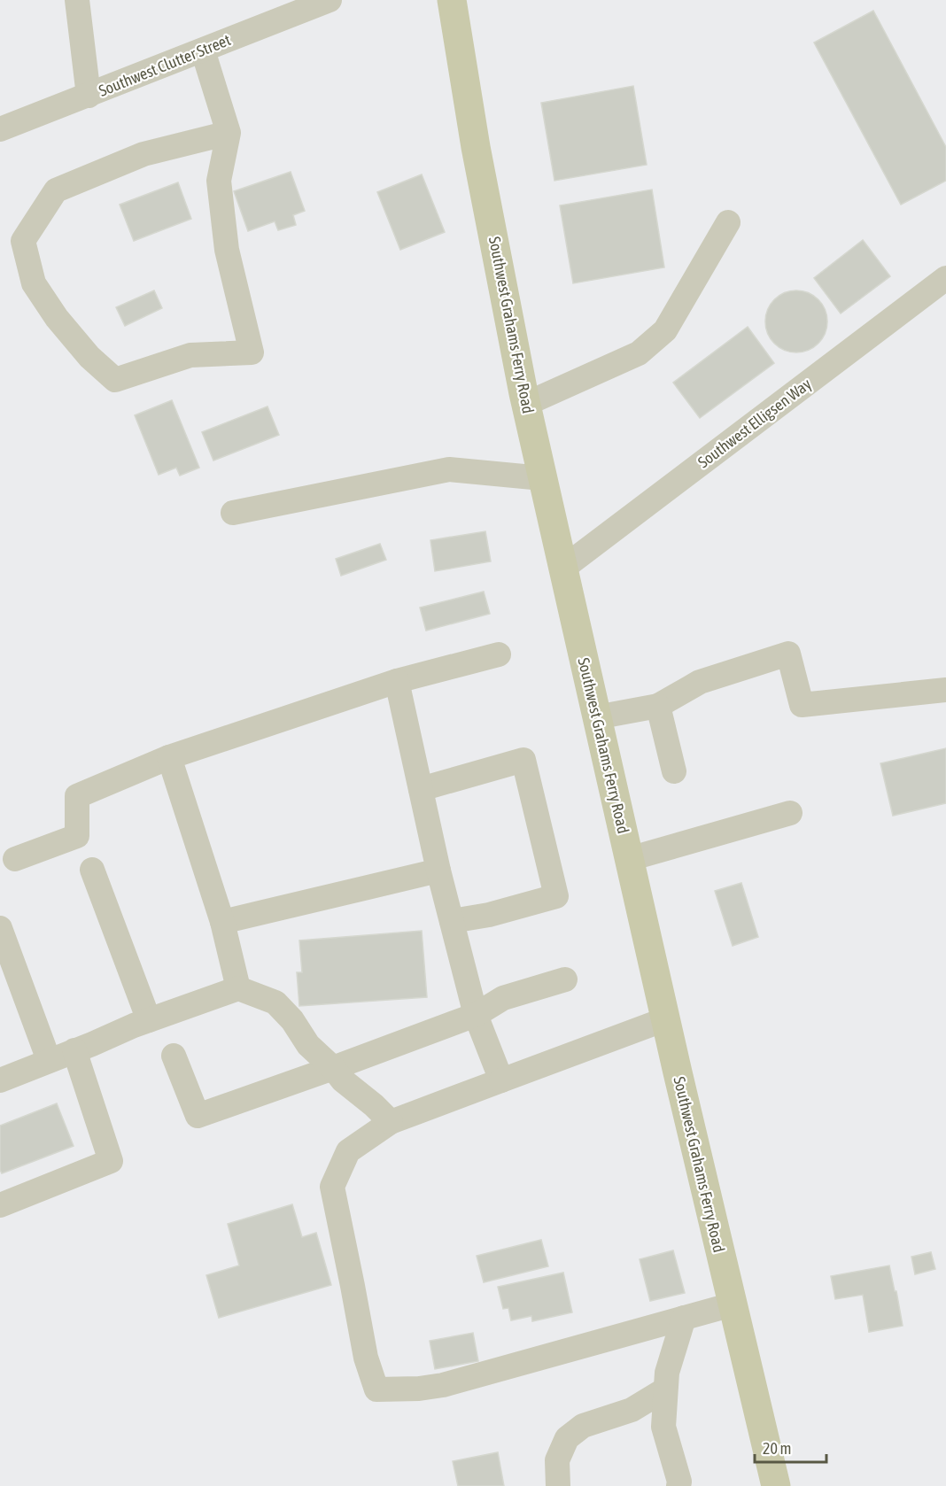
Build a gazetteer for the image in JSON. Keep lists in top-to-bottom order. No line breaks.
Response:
{"streets":{"main road":["Southwest Grahams Ferry Road"],"street":["Southwest Clutter Street","Southwest Elligsen Way"]},"crossings":[["Southwest Grahams Ferry Road","Southwest Elligsen Way"]],"scale_bar":"20 m"}
